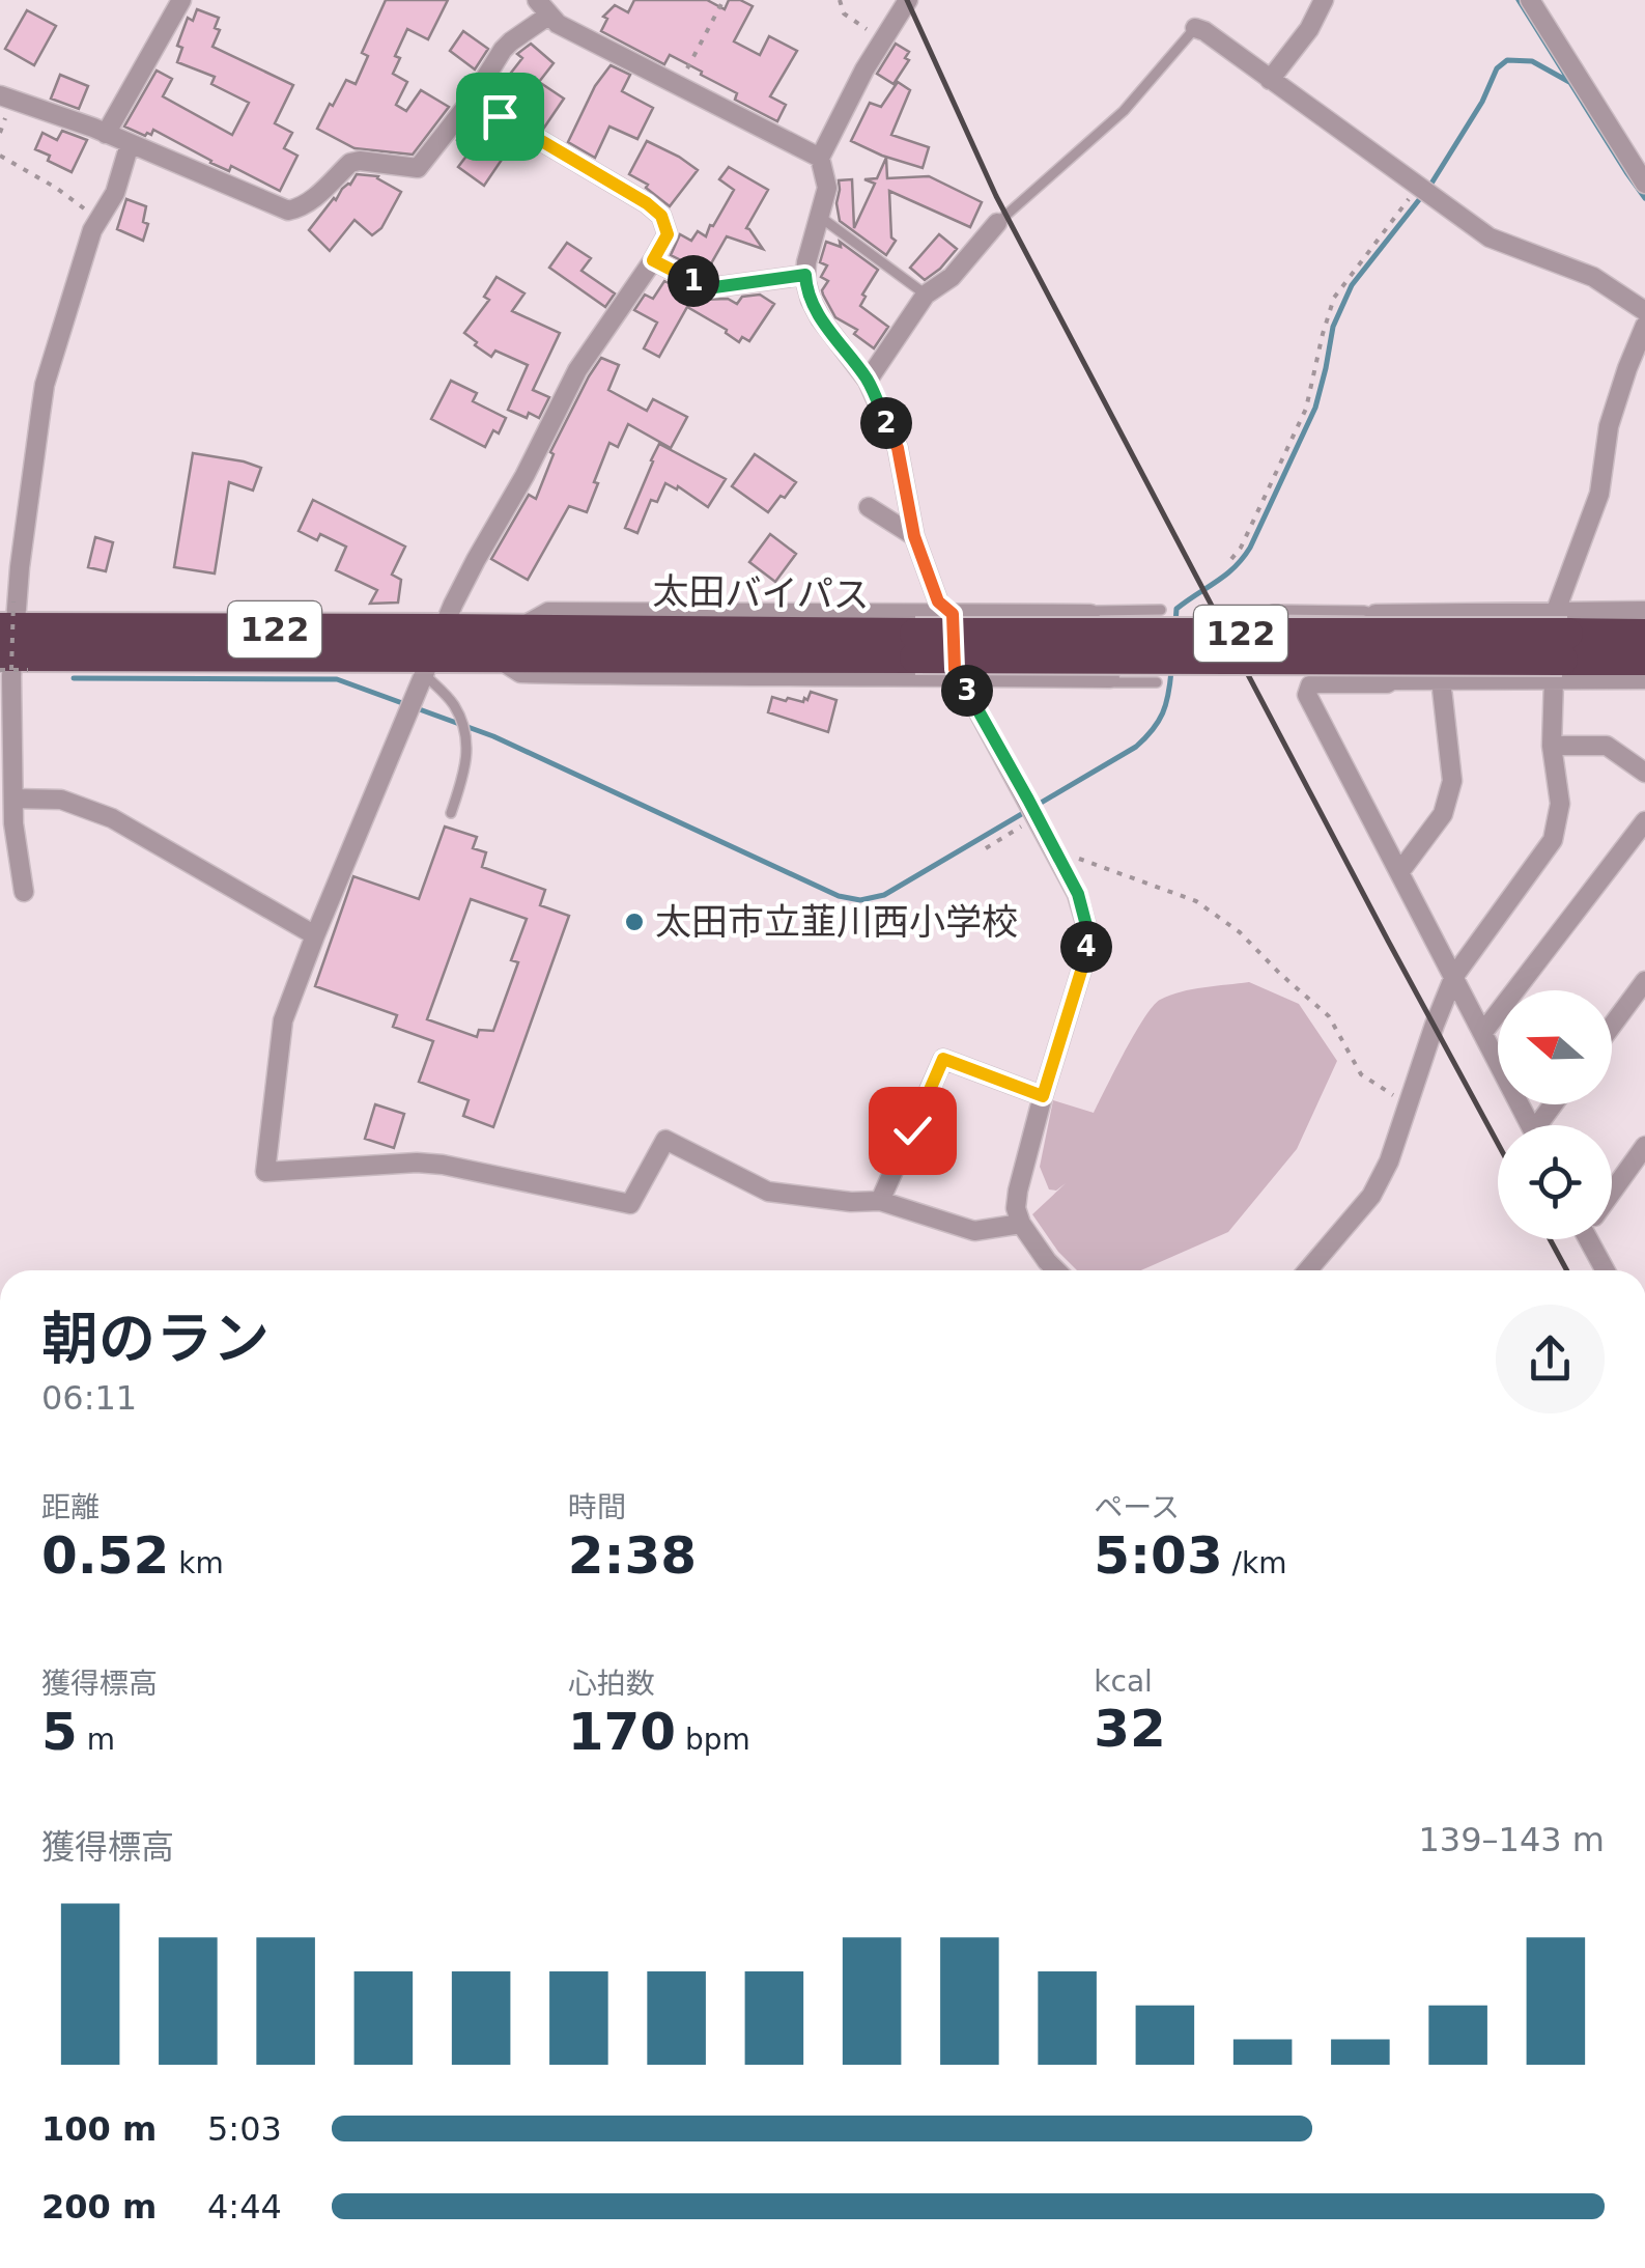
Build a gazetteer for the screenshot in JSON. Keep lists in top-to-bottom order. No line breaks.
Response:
{"streets":{"highway":["太田バイパス","122"]},"places":["太田市立韮川西小学校"],"north":"left","page":{"pins":["1","2","3","4"],"heading":["朝のラン","06:11"],"stats":[["距離","0.52 km"],["時間","2:38"],["ペース","5:03 /km"],["獲得標高","5 m"],["心拍数","170 bpm"],["kcal","32"]],"chart":["獲得標高","139–143 m"],"list":[{"name":"100 m","note":"5:03"},{"name":"200 m","note":"4:44"}]}}
